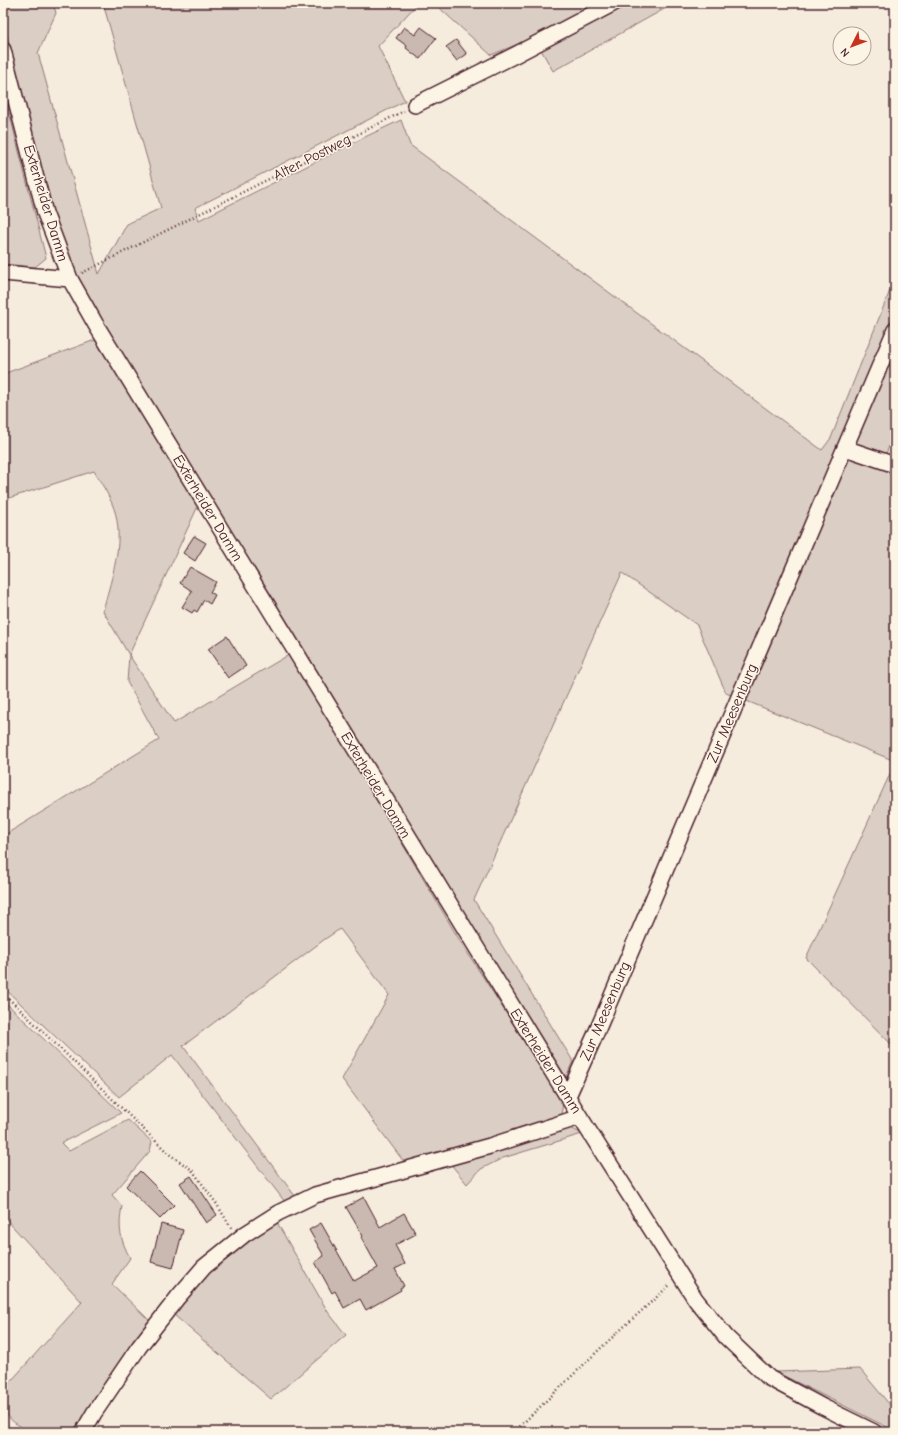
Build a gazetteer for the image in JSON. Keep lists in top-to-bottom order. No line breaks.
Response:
{"streets":{"street":["Exterheider Damm","Zur Meesenburg"],"path":["Alter Postweg"]},"crossings":[["Alter Postweg","Exterheider Damm"],["Exterheider Damm","Zur Meesenburg"]],"north":"bottom left"}
